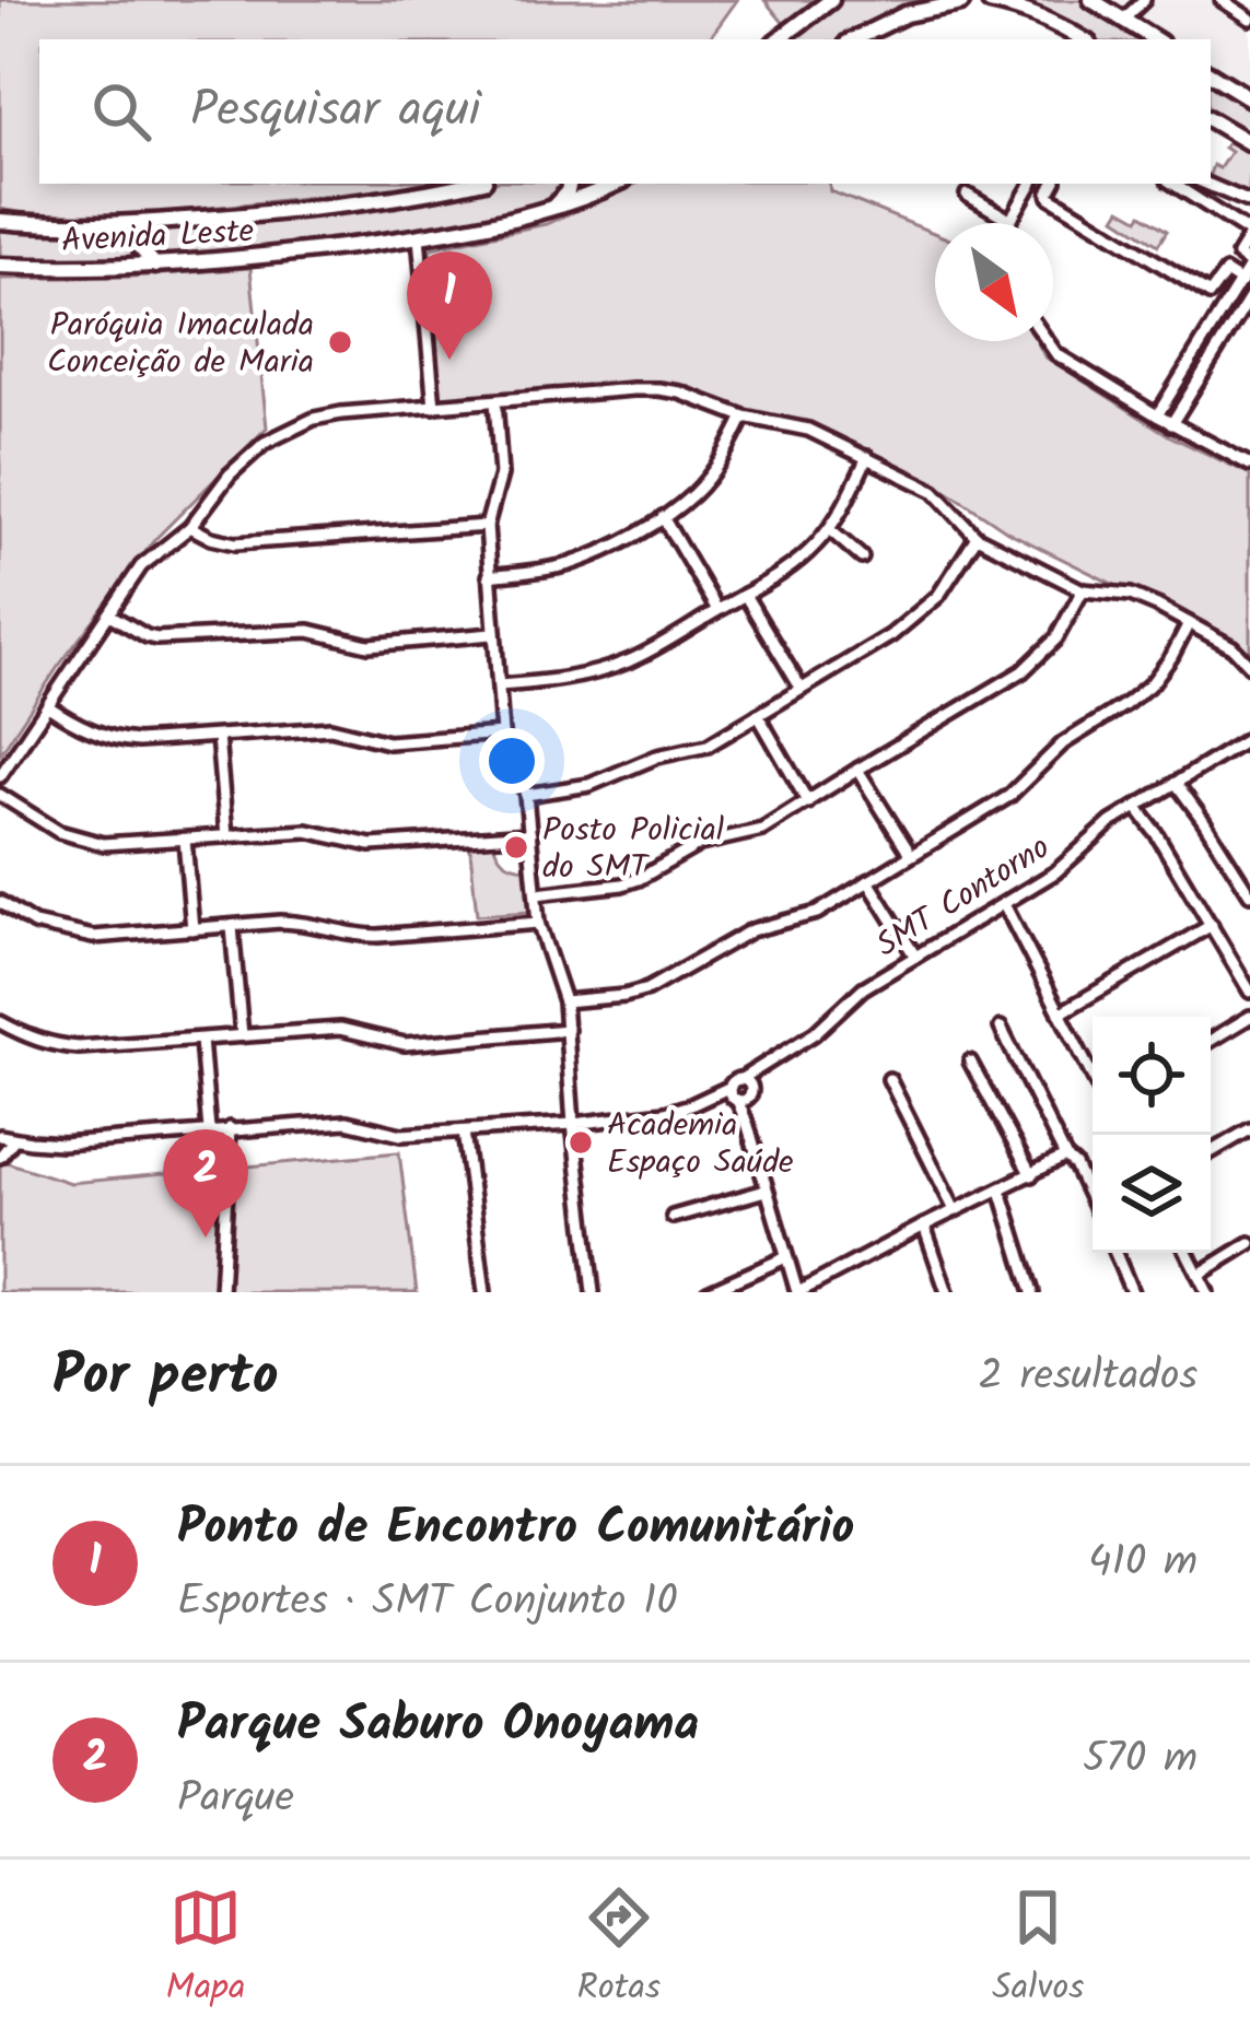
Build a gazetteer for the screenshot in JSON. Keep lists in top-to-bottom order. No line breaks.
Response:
{"streets":{"main road":["Avenida Leste"],"street":["SMT Contorno"]},"places":["Paróquia Imaculada Conceição de Maria","Posto Policial do SMT","Academia Espaço Saúde"],"north":"bottom right","page":{"search":"Pesquisar aqui","pins":["1","2"],"heading":["Por perto","2 resultados"],"list":[{"mark":"1","name":"Ponto de Encontro Comunitário","note":"Esportes · SMT Conjunto 10","value":"410 m"},{"mark":"2","name":"Parque Saburo Onoyama","note":"Parque","value":"570 m"}],"nav":["Mapa","Rotas","Salvos"]}}
